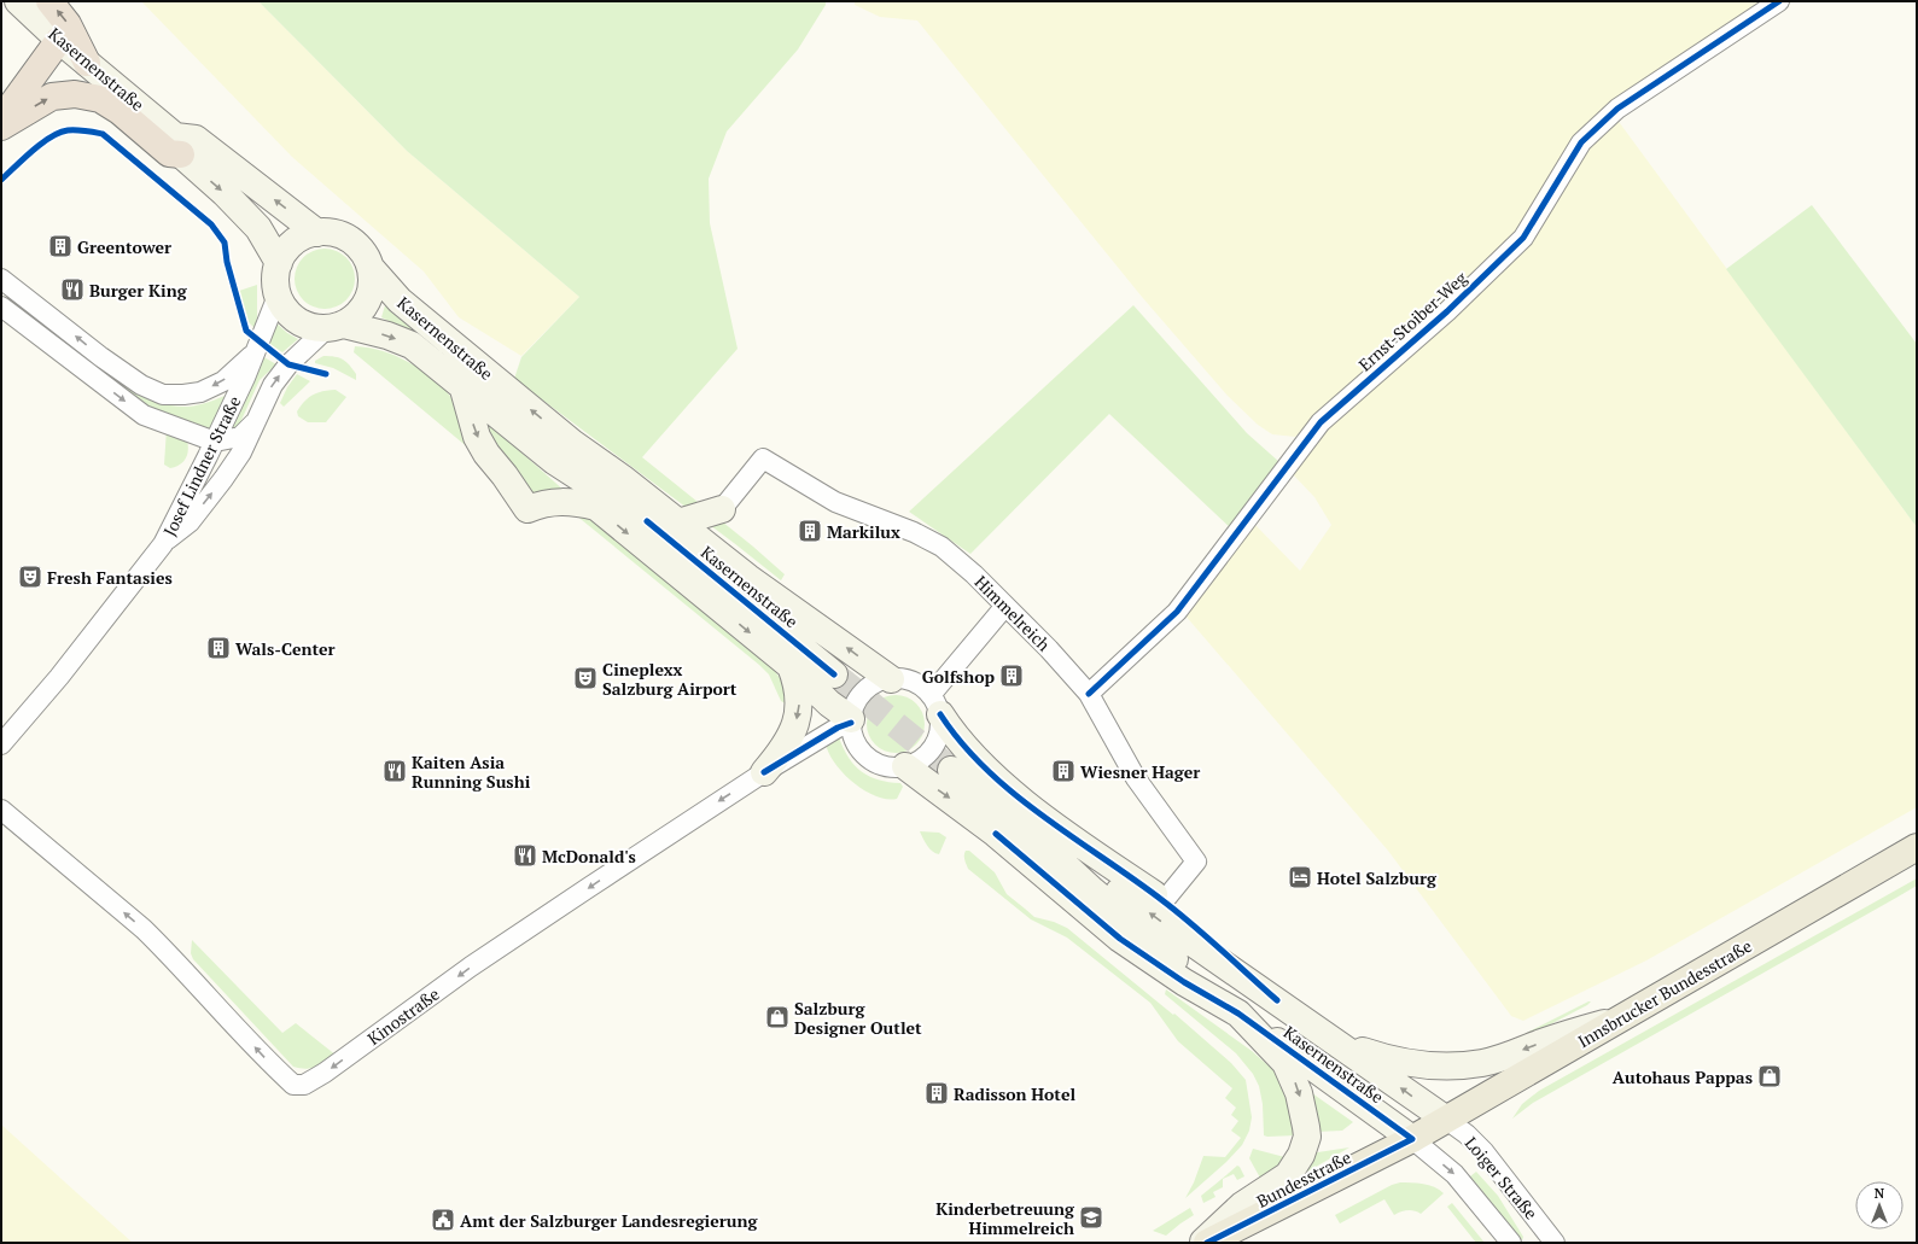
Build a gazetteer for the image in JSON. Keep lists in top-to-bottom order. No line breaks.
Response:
{"streets":{"main road":["Kasernenstraße","Innsbrucker Bundesstraße","Bundesstraße"],"street":["Ernst-Stoiber-Weg","Josef Lindner Straße","Himmelreich","Kinostraße","Loiger Straße"]},"crossings":[["Kasernenstraße","Josef Lindner Straße"],["Kasernenstraße","Innsbrucker Bundesstraße"],["Kasernenstraße","Loiger Straße"],["Kasernenstraße","Bundesstraße"],["Ernst-Stoiber-Weg","Himmelreich"],["Innsbrucker Bundesstraße","Loiger Straße"],["Innsbrucker Bundesstraße","Bundesstraße"],["Loiger Straße","Bundesstraße"]],"places":{"building":["Greentower","Markilux","Wals-Center","Golfshop","Wiesner Hager","Radisson Hotel"],"restaurant":["Burger King","Kaiten Asia Running Sushi","McDonald's"],"theatre":["Fresh Fantasies","Cineplexx Salzburg Airport"],"hotel":["Hotel Salzburg"],"shop":["Salzburg Designer Outlet","Autohaus Pappas"],"school or university":["Kinderbetreuung Himmelreich"],"public building":["Amt der Salzburger Landesregierung"]},"north":"top"}
